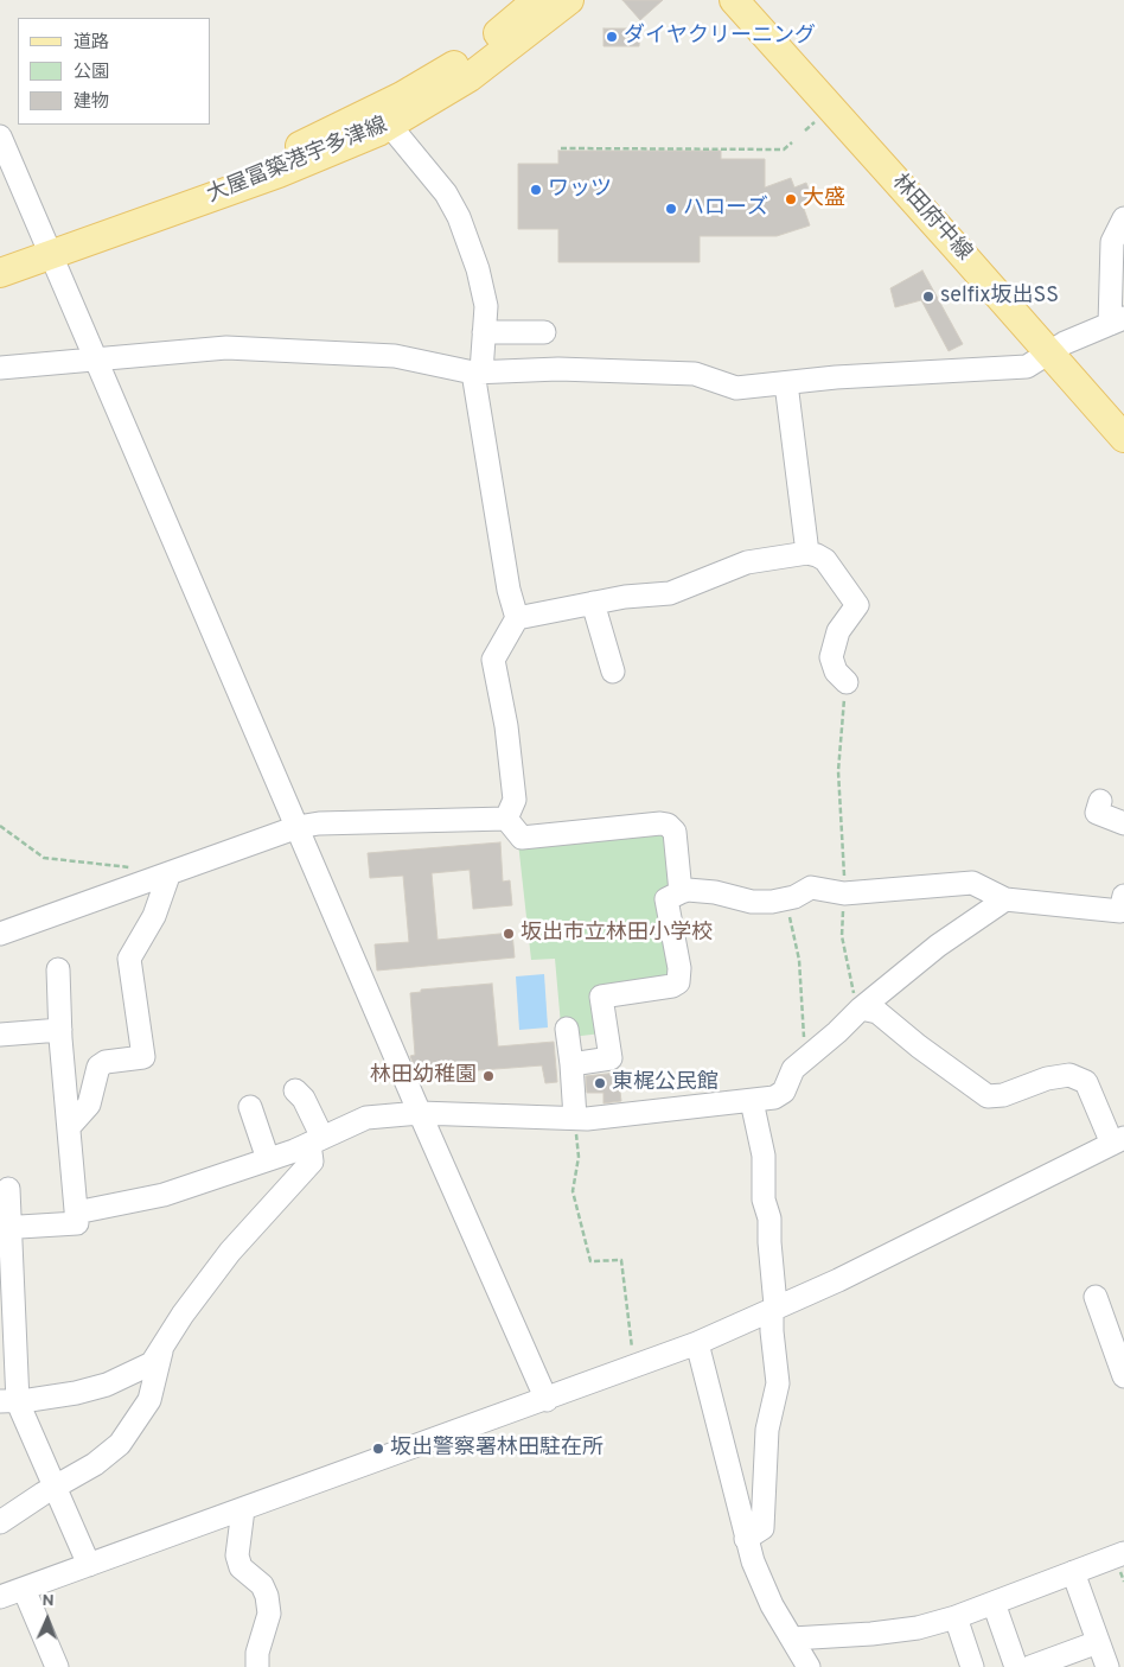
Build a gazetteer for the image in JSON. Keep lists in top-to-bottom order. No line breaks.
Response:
{"streets":{"main road":["大屋冨築港宇多津線","林田府中線"]},"places":["ダイヤクリーニング","ワッツ","大盛","ハローズ","selfix坂出SS","坂出市立林田小学校","林田幼稚園","東梶公民館","坂出警察署林田駐在所"],"legend":["道路","公園","建物"],"north":"top"}
